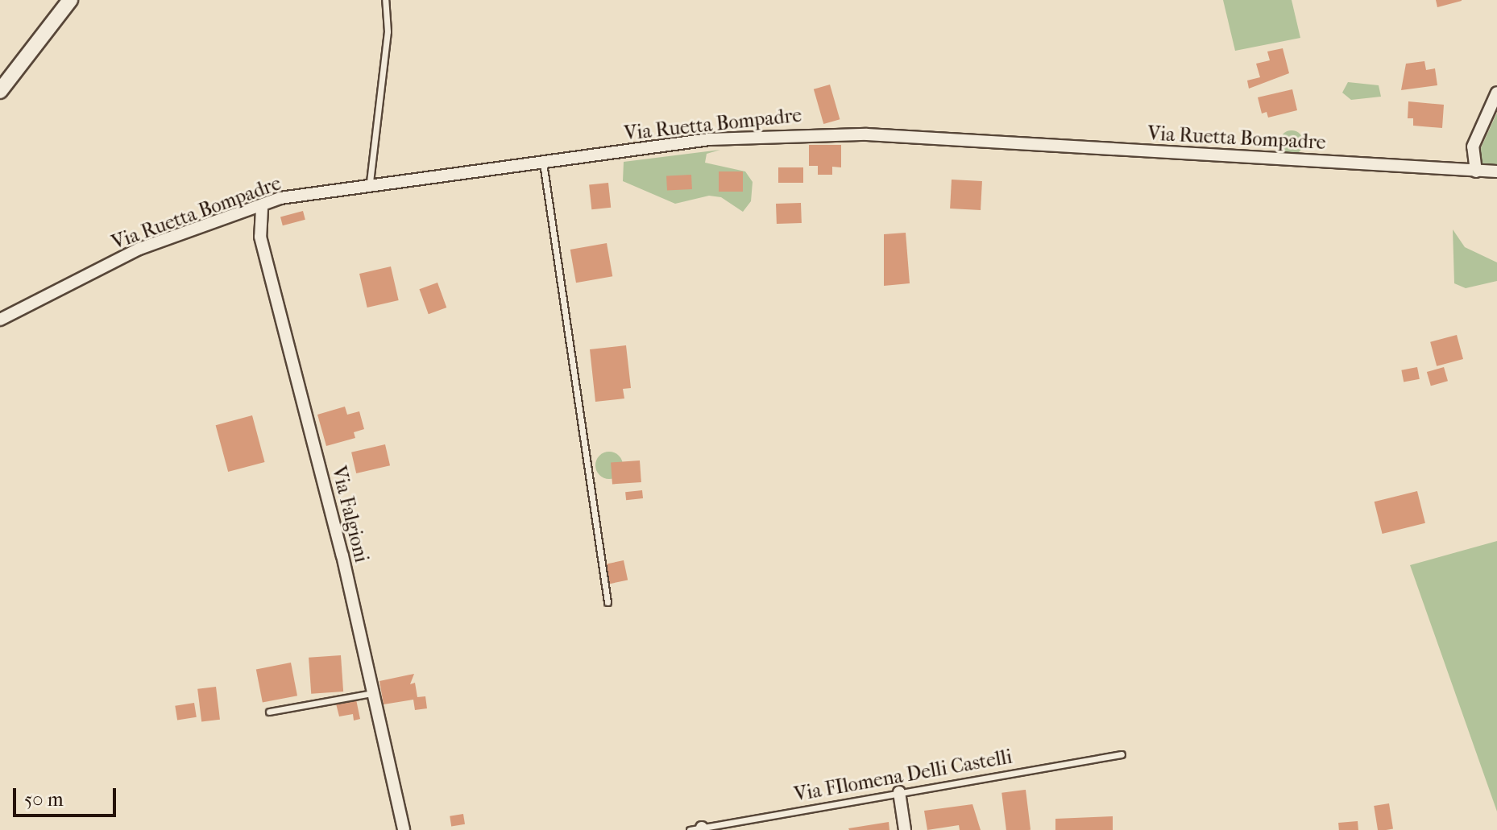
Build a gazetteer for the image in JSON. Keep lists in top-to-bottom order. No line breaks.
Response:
{"streets":{"street":["Via Ruetta Bompadre","Via Falgioni"],"lane":["Via FIlomena Delli Castelli"]},"crossings":[["Via Ruetta Bompadre","Via Falgioni"]],"scale_bar":"50 m"}
